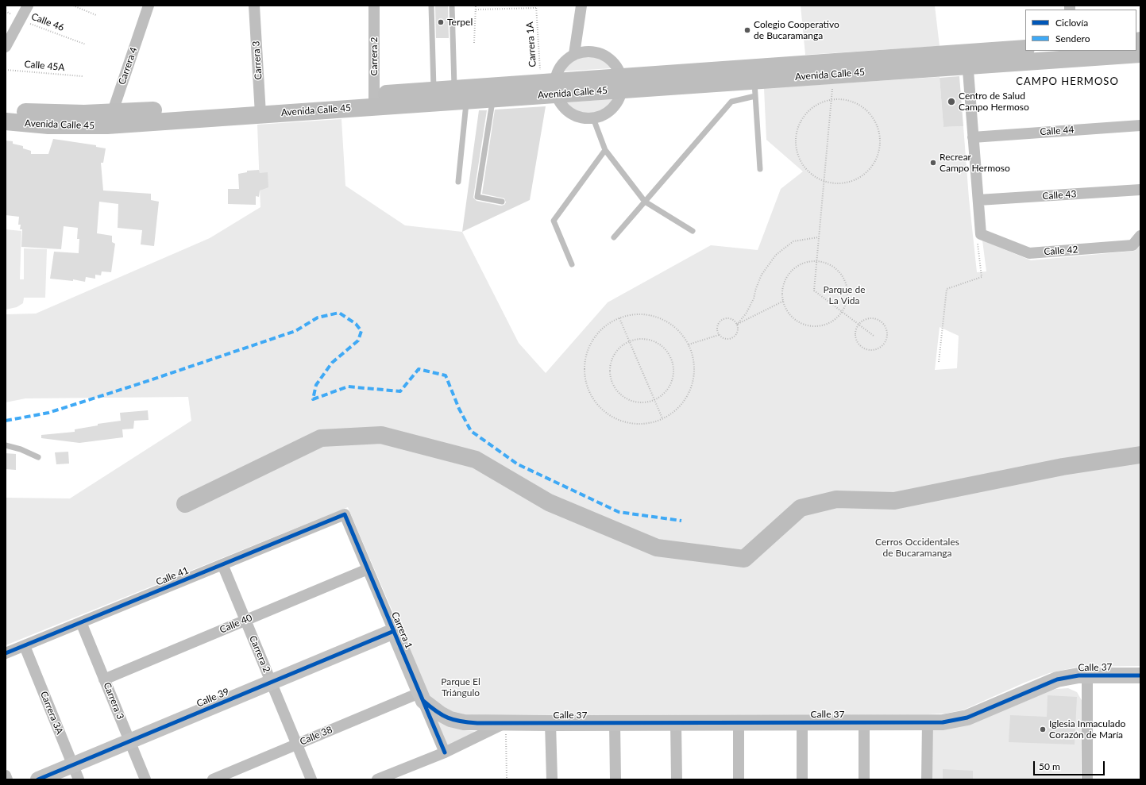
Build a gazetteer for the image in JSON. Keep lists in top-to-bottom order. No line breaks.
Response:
{"streets":{"main road":["Avenida Calle 45"],"street":["Carrera 2","Carrera 3","Carrera 4","Calle 44","Calle 43","Calle 42","Calle 41","Calle 40","Carrera 1","Calle 37","Calle 39","Carrera 3A","Calle 38"],"path":["Calle 46","Carrera 1A","Calle 45A"]},"crossings":[["Carrera 1A","Avenida Calle 45"],["Carrera 2","Avenida Calle 45"],["Carrera 2","Calle 41"],["Carrera 2","Calle 40"],["Carrera 2","Calle 39"],["Carrera 2","Calle 38"],["Carrera 3","Avenida Calle 45"],["Carrera 3","Calle 41"],["Carrera 3","Calle 40"],["Carrera 3","Calle 39"],["Carrera 4","Avenida Calle 45"],["Calle 41","Carrera 1"],["Calle 41","Carrera 3A"],["Calle 40","Carrera 1"],["Carrera 1","Calle 37"],["Carrera 1","Calle 39"],["Carrera 1","Calle 38"],["Calle 37","Calle 38"],["Calle 39","Carrera 3A"]],"districts":["CAMPO HERMOSO"],"parks":["Parque de La Vida","Cerros Occidentales de Bucaramanga","Parque El Triángulo"],"places":["Terpel","Colegio Cooperativo de Bucaramanga","Centro de Salud Campo Hermoso","Recrear Campo Hermoso","Iglesia Inmaculado Corazón de María"],"legend":["Ciclovía","Sendero"],"scale_bar":"50 m"}
